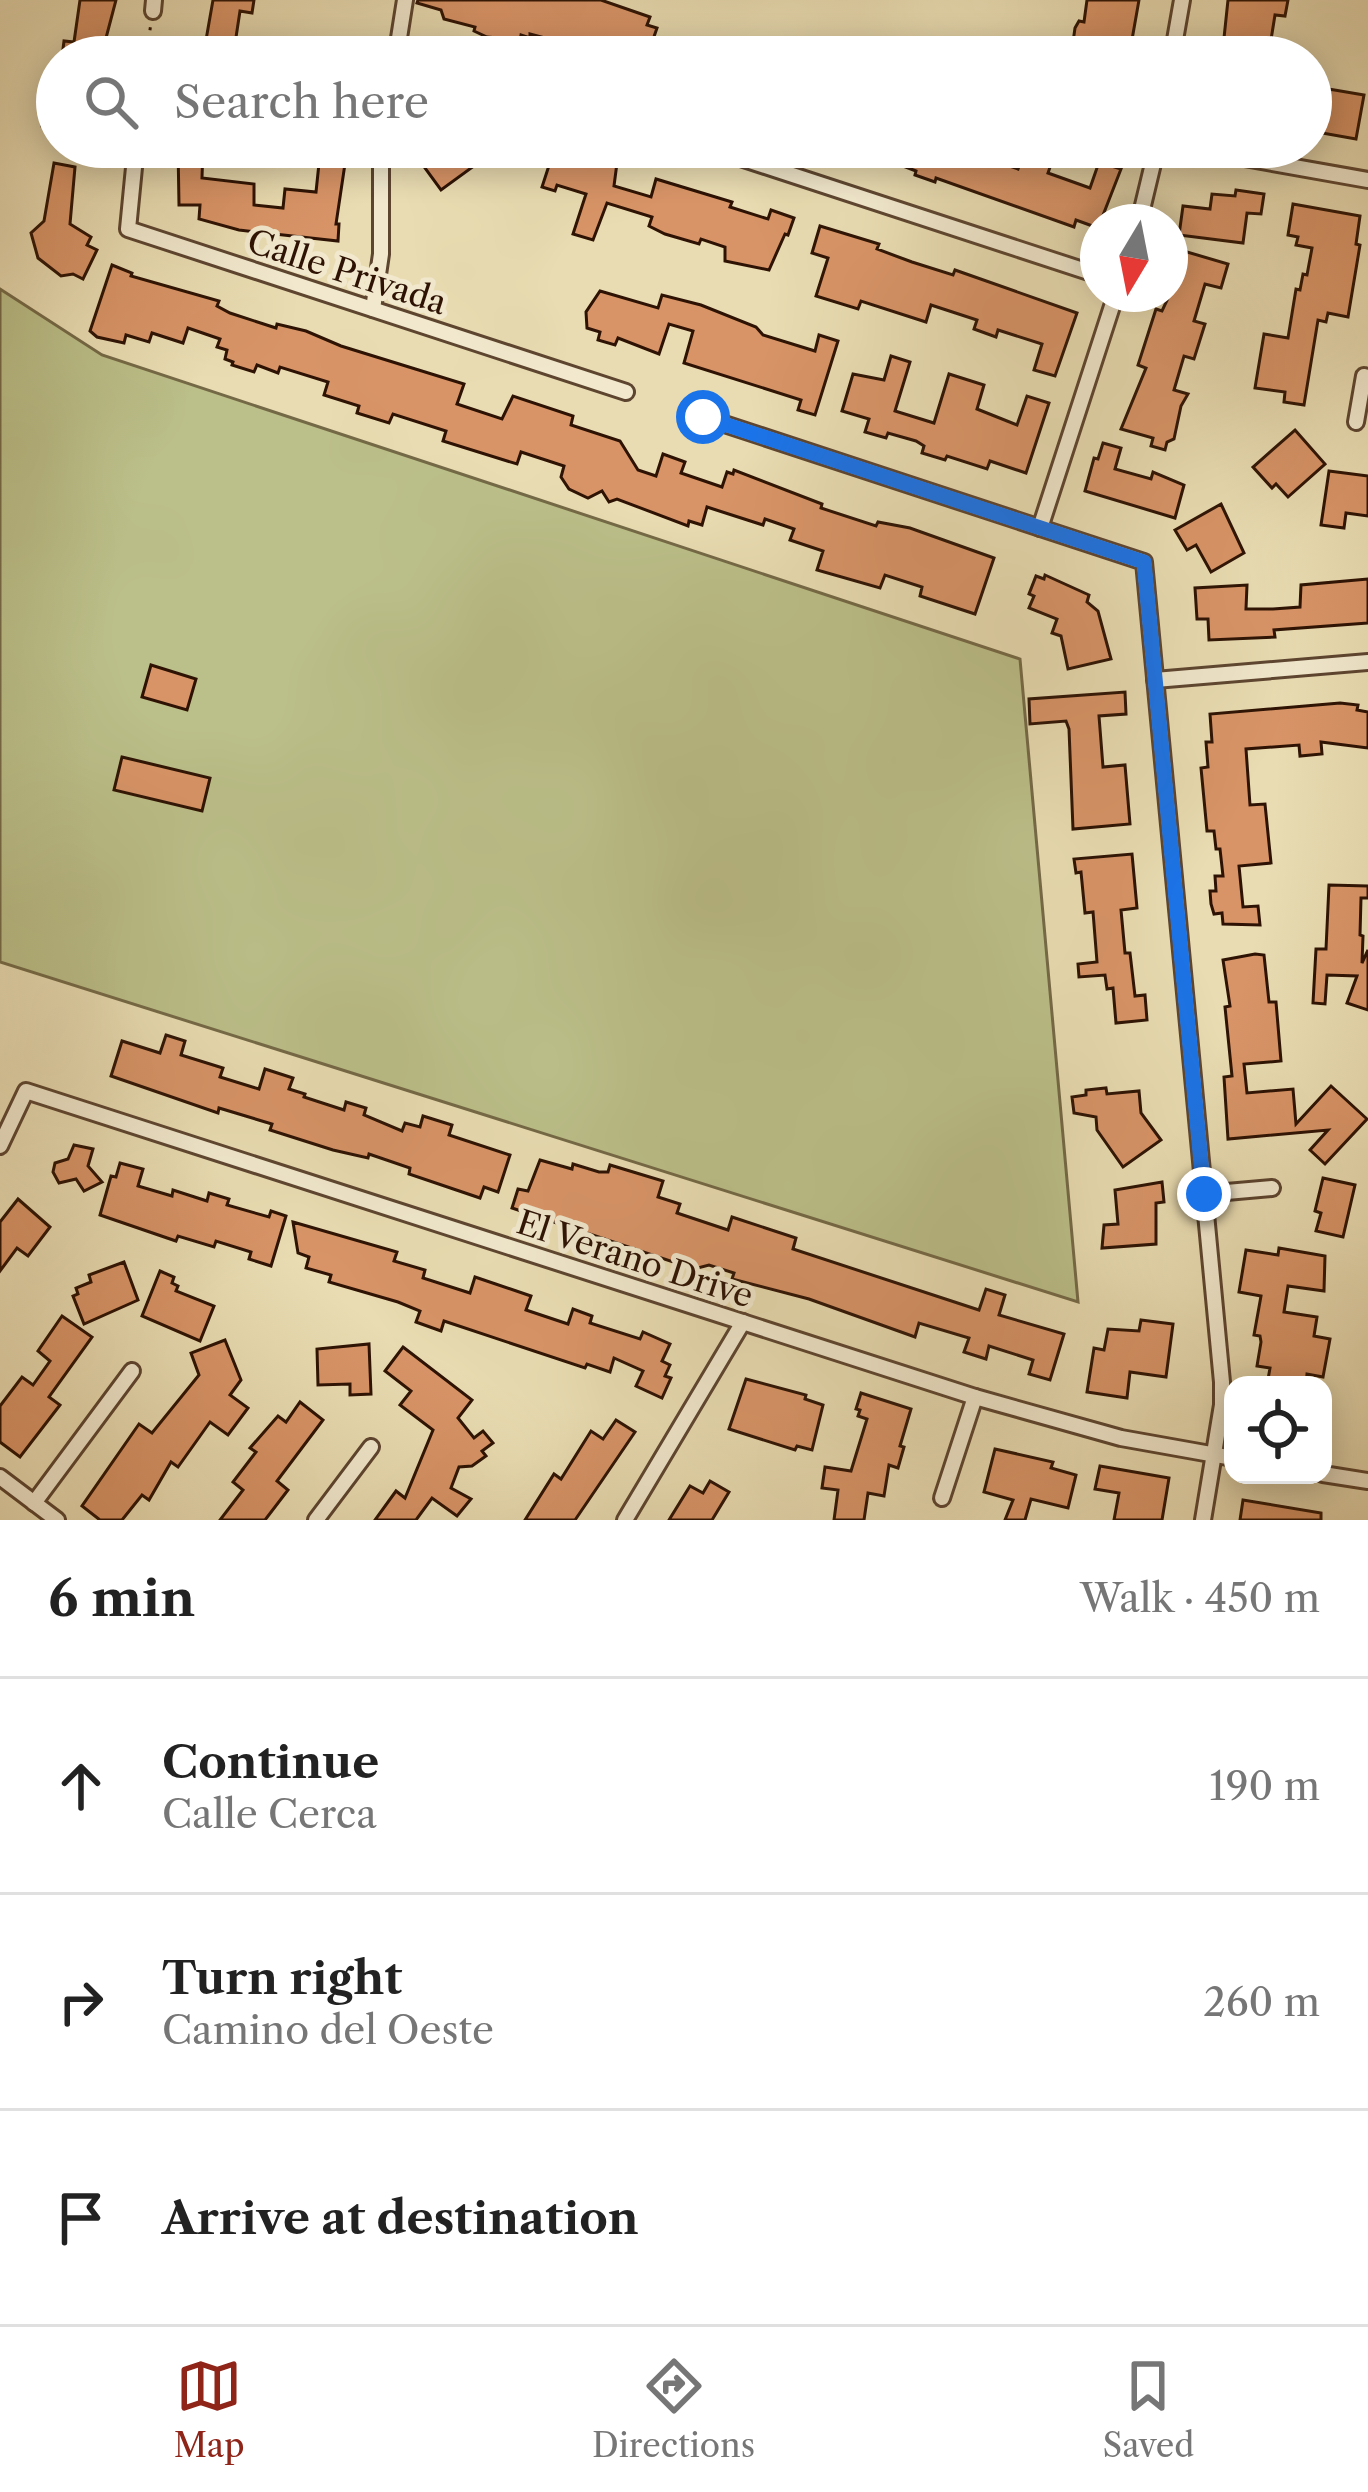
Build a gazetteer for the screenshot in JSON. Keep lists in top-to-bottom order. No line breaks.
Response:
{"streets":{"street":["Calle Privada","El Verano Drive"]},"north":"bottom","page":{"search":"Search here","heading":["6 min","Walk · 450 m"],"list":[["Continue","Calle Cerca","190 m"],["Turn right","Camino del Oeste","260 m"],"Arrive at destination"],"nav":["Map","Directions","Saved"]}}
